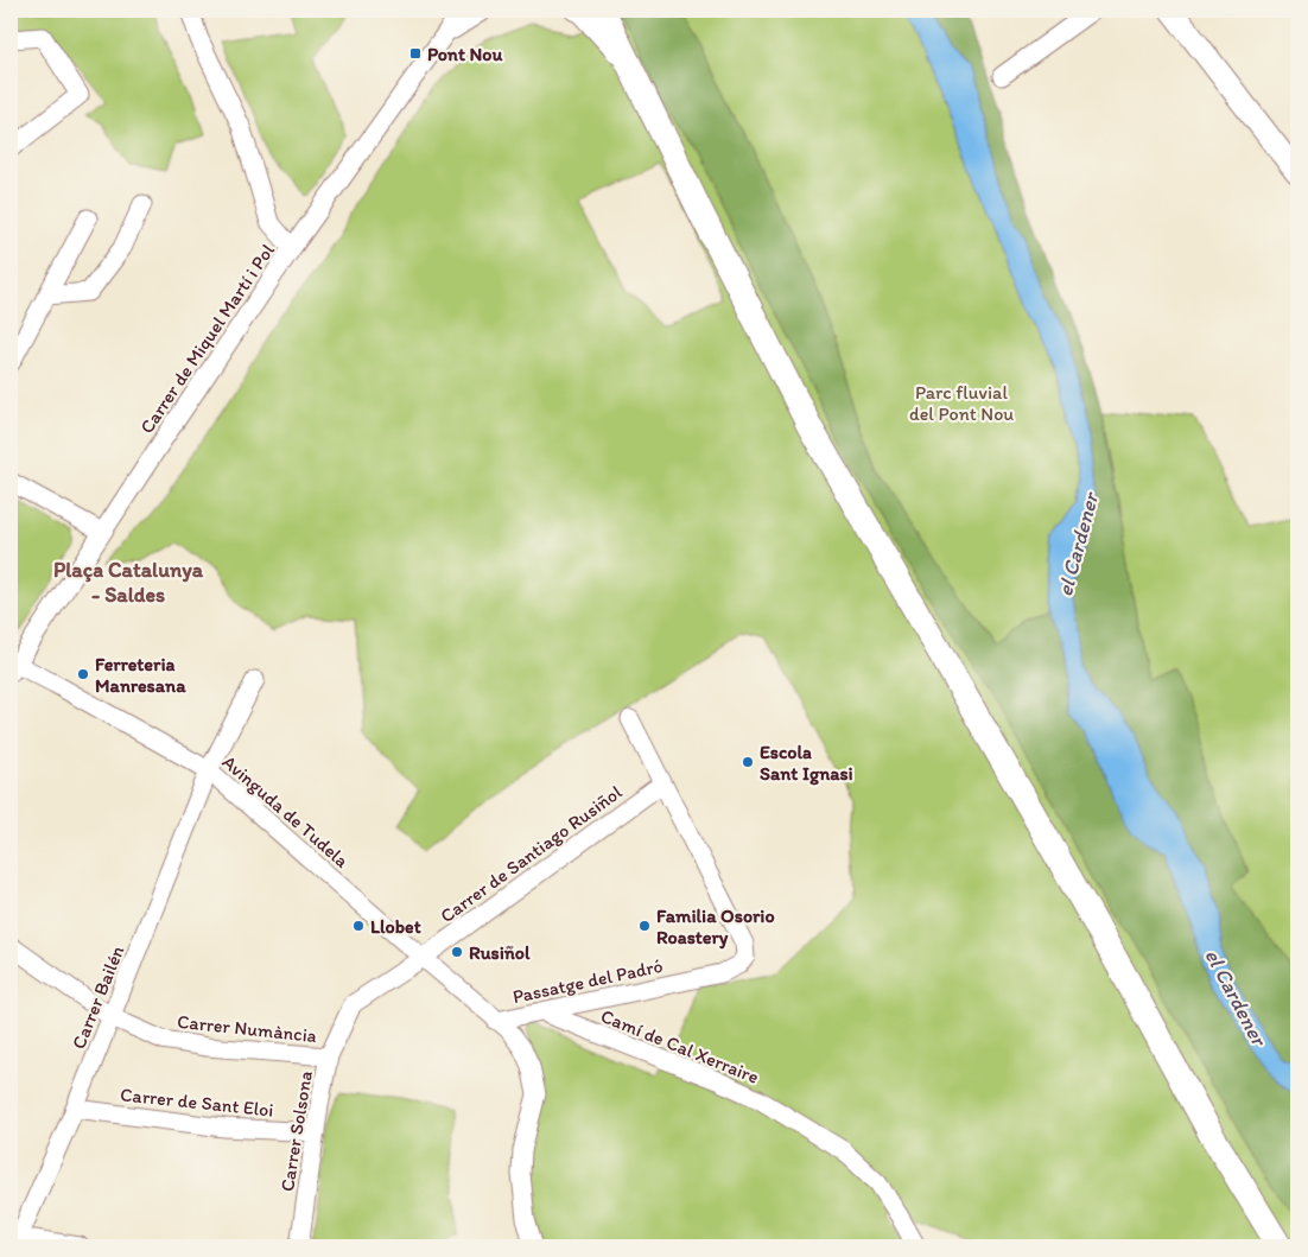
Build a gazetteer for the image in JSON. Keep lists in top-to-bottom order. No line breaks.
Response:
{"streets":{"street":["Carrer de Miquel Martí i Pol","Avinguda de Tudela","Carrer de Santiago Rusiñol","Passatge del Padró","Carrer Bailén","Carrer Numància","Camí de Cal Xerraire","Carrer de Sant Eloi","Carrer Solsona"]},"crossings":[["Carrer de Miquel Martí i Pol","Avinguda de Tudela"],["Avinguda de Tudela","Carrer de Santiago Rusiñol"],["Avinguda de Tudela","Passatge del Padró"],["Avinguda de Tudela","Carrer Bailén"],["Avinguda de Tudela","Carrer Solsona"],["Carrer de Santiago Rusiñol","Passatge del Padró"],["Carrer de Santiago Rusiñol","Carrer Solsona"],["Passatge del Padró","Camí de Cal Xerraire"],["Carrer Bailén","Carrer Numància"],["Carrer Bailén","Carrer de Sant Eloi"],["Carrer Numància","Carrer Solsona"],["Carrer de Sant Eloi","Carrer Solsona"]],"districts":["Plaça Catalunya - Saldes"],"water":["el Cardener"],"parks":["Parc fluvial del Pont Nou"],"places":{"transit":["Pont Nou"],"other":["Ferreteria Manresana","Escola Sant Ignasi","Llobet","Familia Osorio Roastery","Rusiñol"]}}
